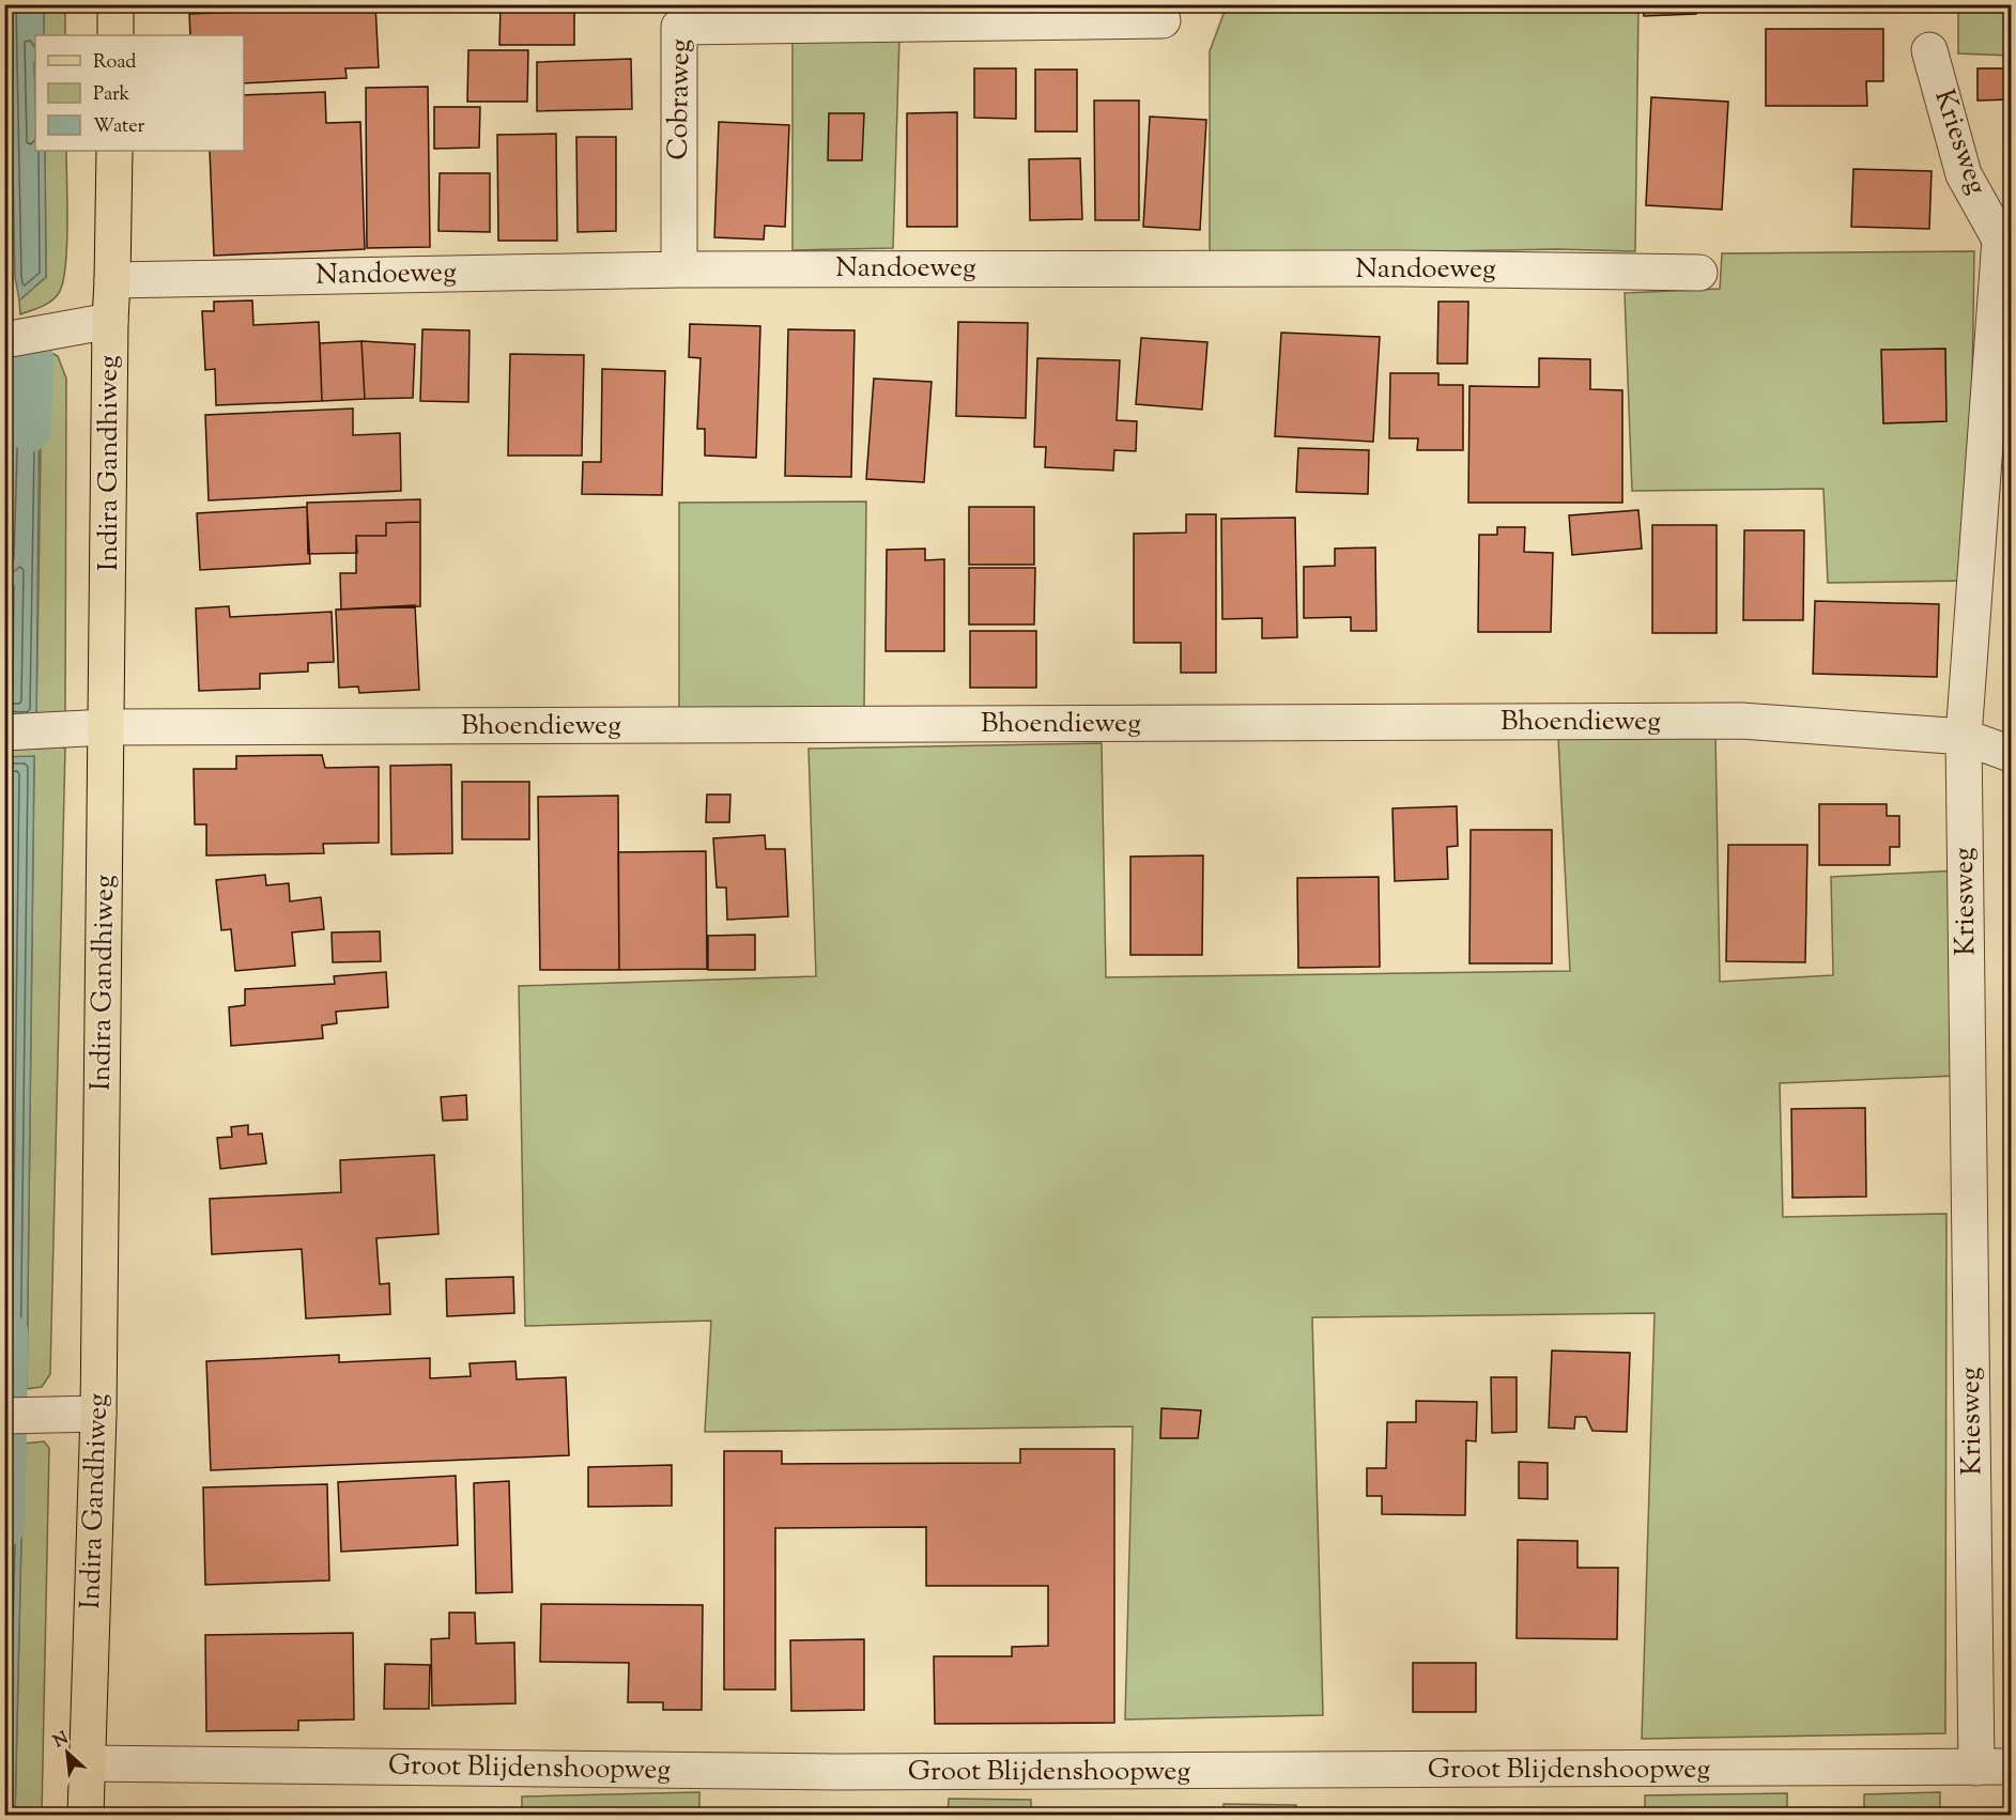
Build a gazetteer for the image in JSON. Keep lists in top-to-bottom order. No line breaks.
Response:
{"streets":{"main road":["Indira Gandhiweg"],"street":["Cobraweg","Kriesweg","Nandoeweg","Bhoendieweg","Groot Blijdenshoopweg"]},"crossings":[["Cobraweg","Nandoeweg"],["Kriesweg","Bhoendieweg"],["Kriesweg","Groot Blijdenshoopweg"],["Nandoeweg","Indira Gandhiweg"],["Indira Gandhiweg","Bhoendieweg"],["Indira Gandhiweg","Groot Blijdenshoopweg"]],"legend":["Road","Park","Water"],"north":"top left"}
